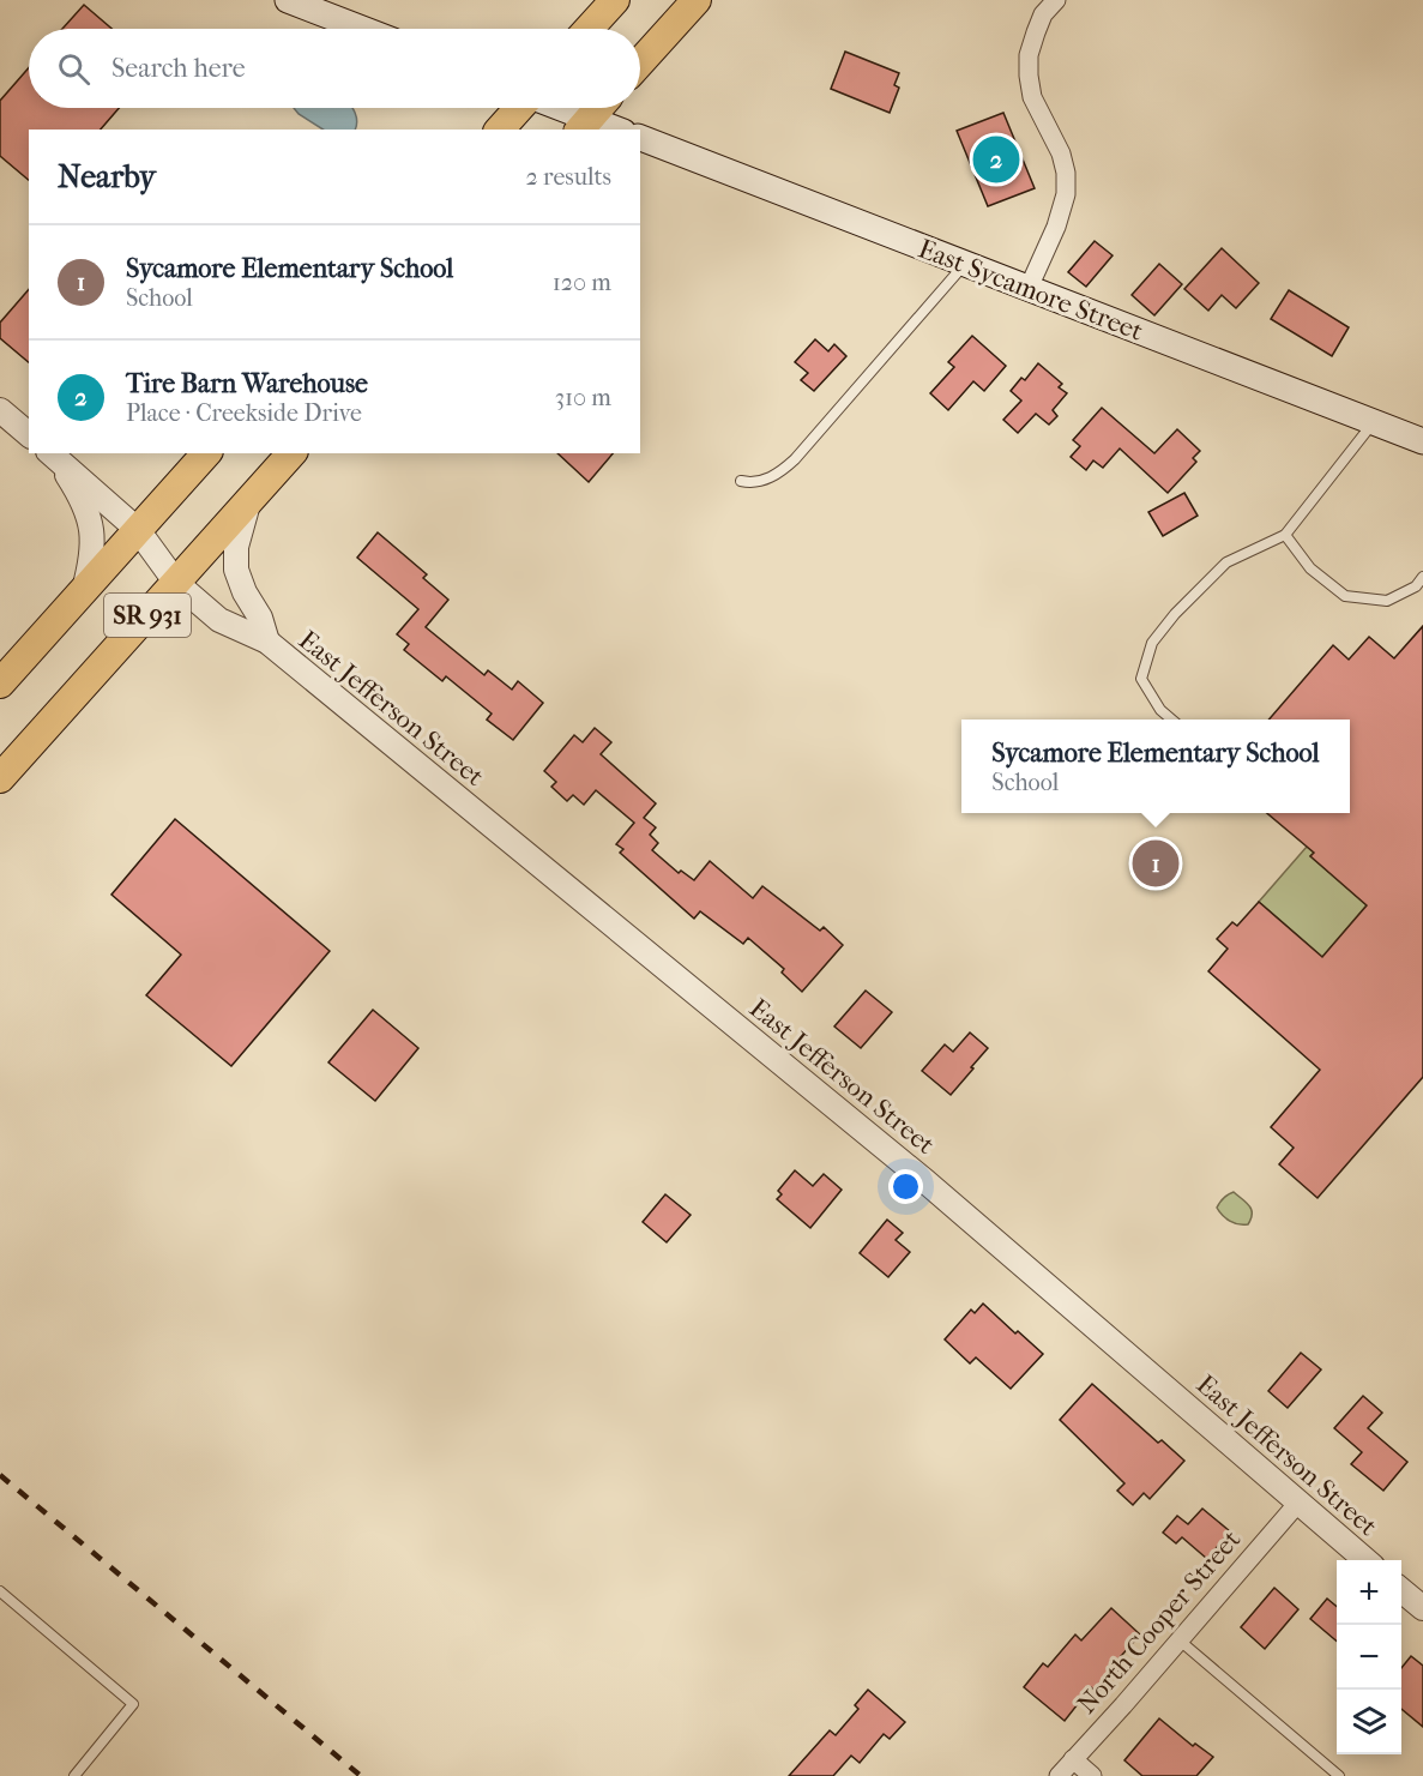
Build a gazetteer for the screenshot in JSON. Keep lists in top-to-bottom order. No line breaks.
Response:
{"streets":{"main road":["East Sycamore Street","SR 931"],"street":["East Jefferson Street","North Cooper Street"]},"crossings":[["SR 931","East Jefferson Street"],["East Jefferson Street","North Cooper Street"]],"page":{"search":"Search here","heading":["Nearby","2 results"],"pins":["2","1"],"list":[{"mark":"1","name":"Sycamore Elementary School","note":"School","value":"120 m"},{"mark":"2","name":"Tire Barn Warehouse","note":"Place · Creekside Drive","value":"310 m"}],"popup":["Sycamore Elementary School","School"],"map_buttons":["+","−"]}}
